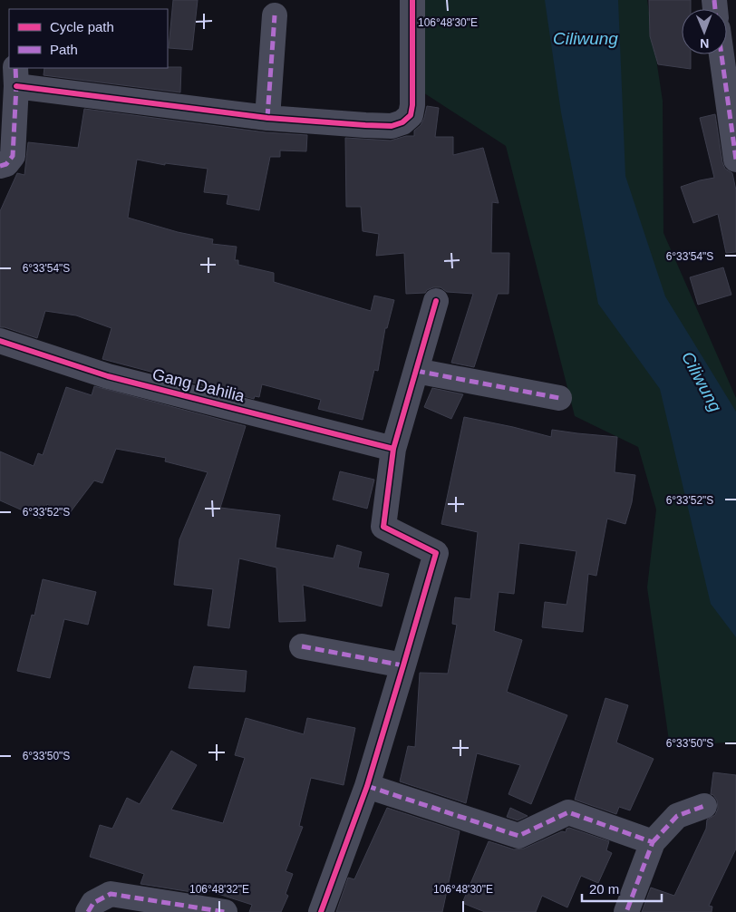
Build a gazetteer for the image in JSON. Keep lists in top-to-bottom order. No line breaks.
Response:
{"streets":{"street":["Gang Dahilia"]},"water":["Ciliwung"],"legend":["Cycle path","Path"],"scale_bar":"20 m","north":"bottom","coordinates":["106°48'30\"E","6°33'54\"S","6°33'52\"S","6°33'50\"S","106°48'32\"E"]}
